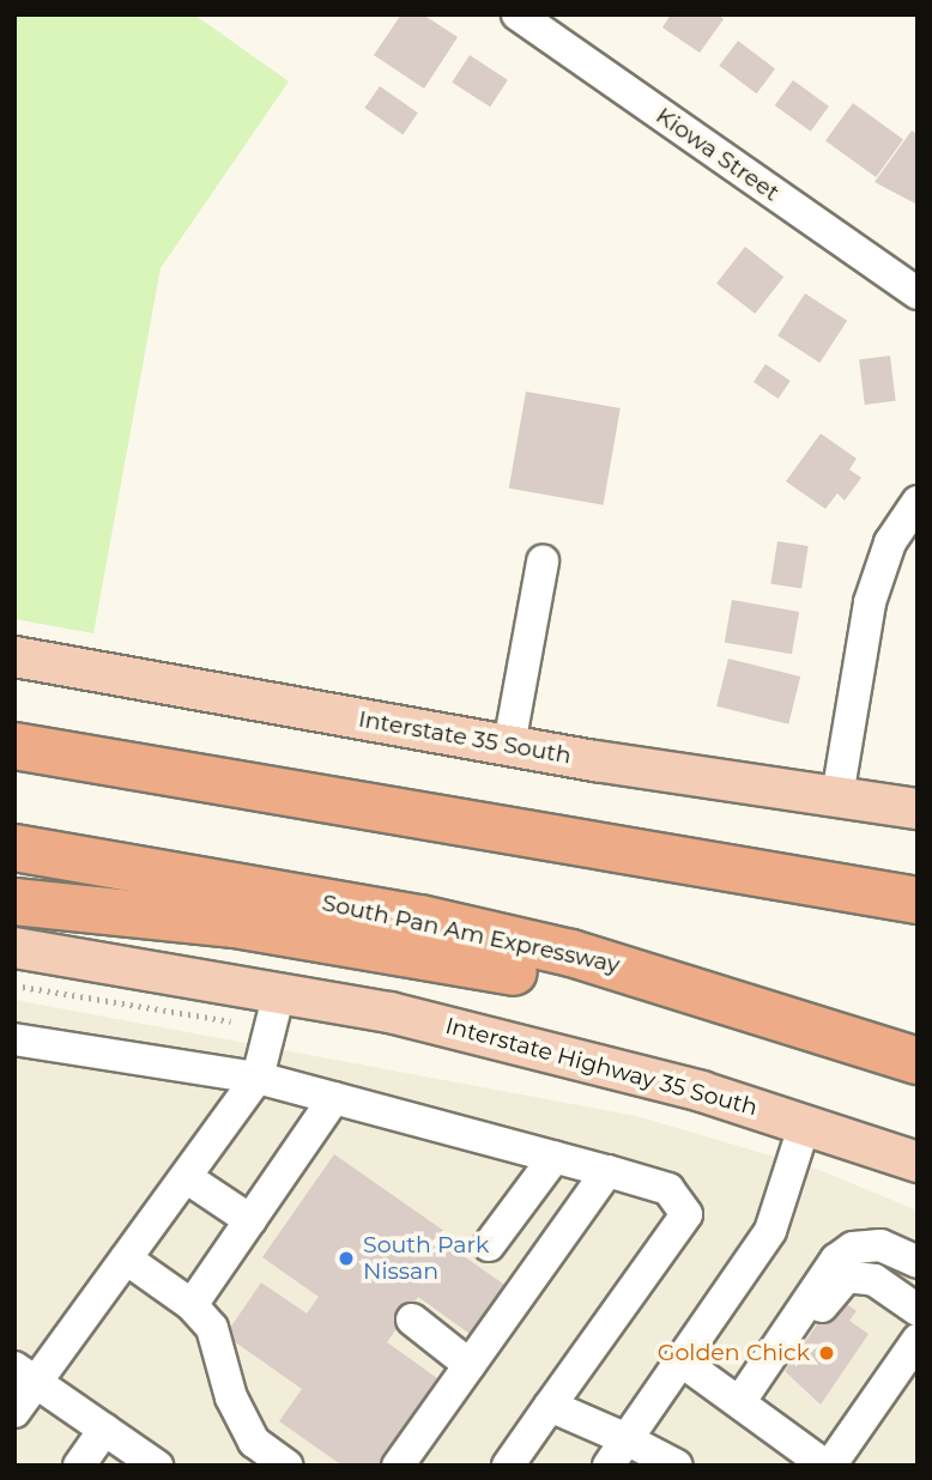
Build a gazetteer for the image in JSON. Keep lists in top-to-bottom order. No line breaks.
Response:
{"streets":{"highway":["South Pan Am Expressway"],"main road":["Interstate 35 South","Interstate Highway 35 South"],"street":["Kiowa Street"]},"places":["South Park Nissan","Golden Chick"]}
